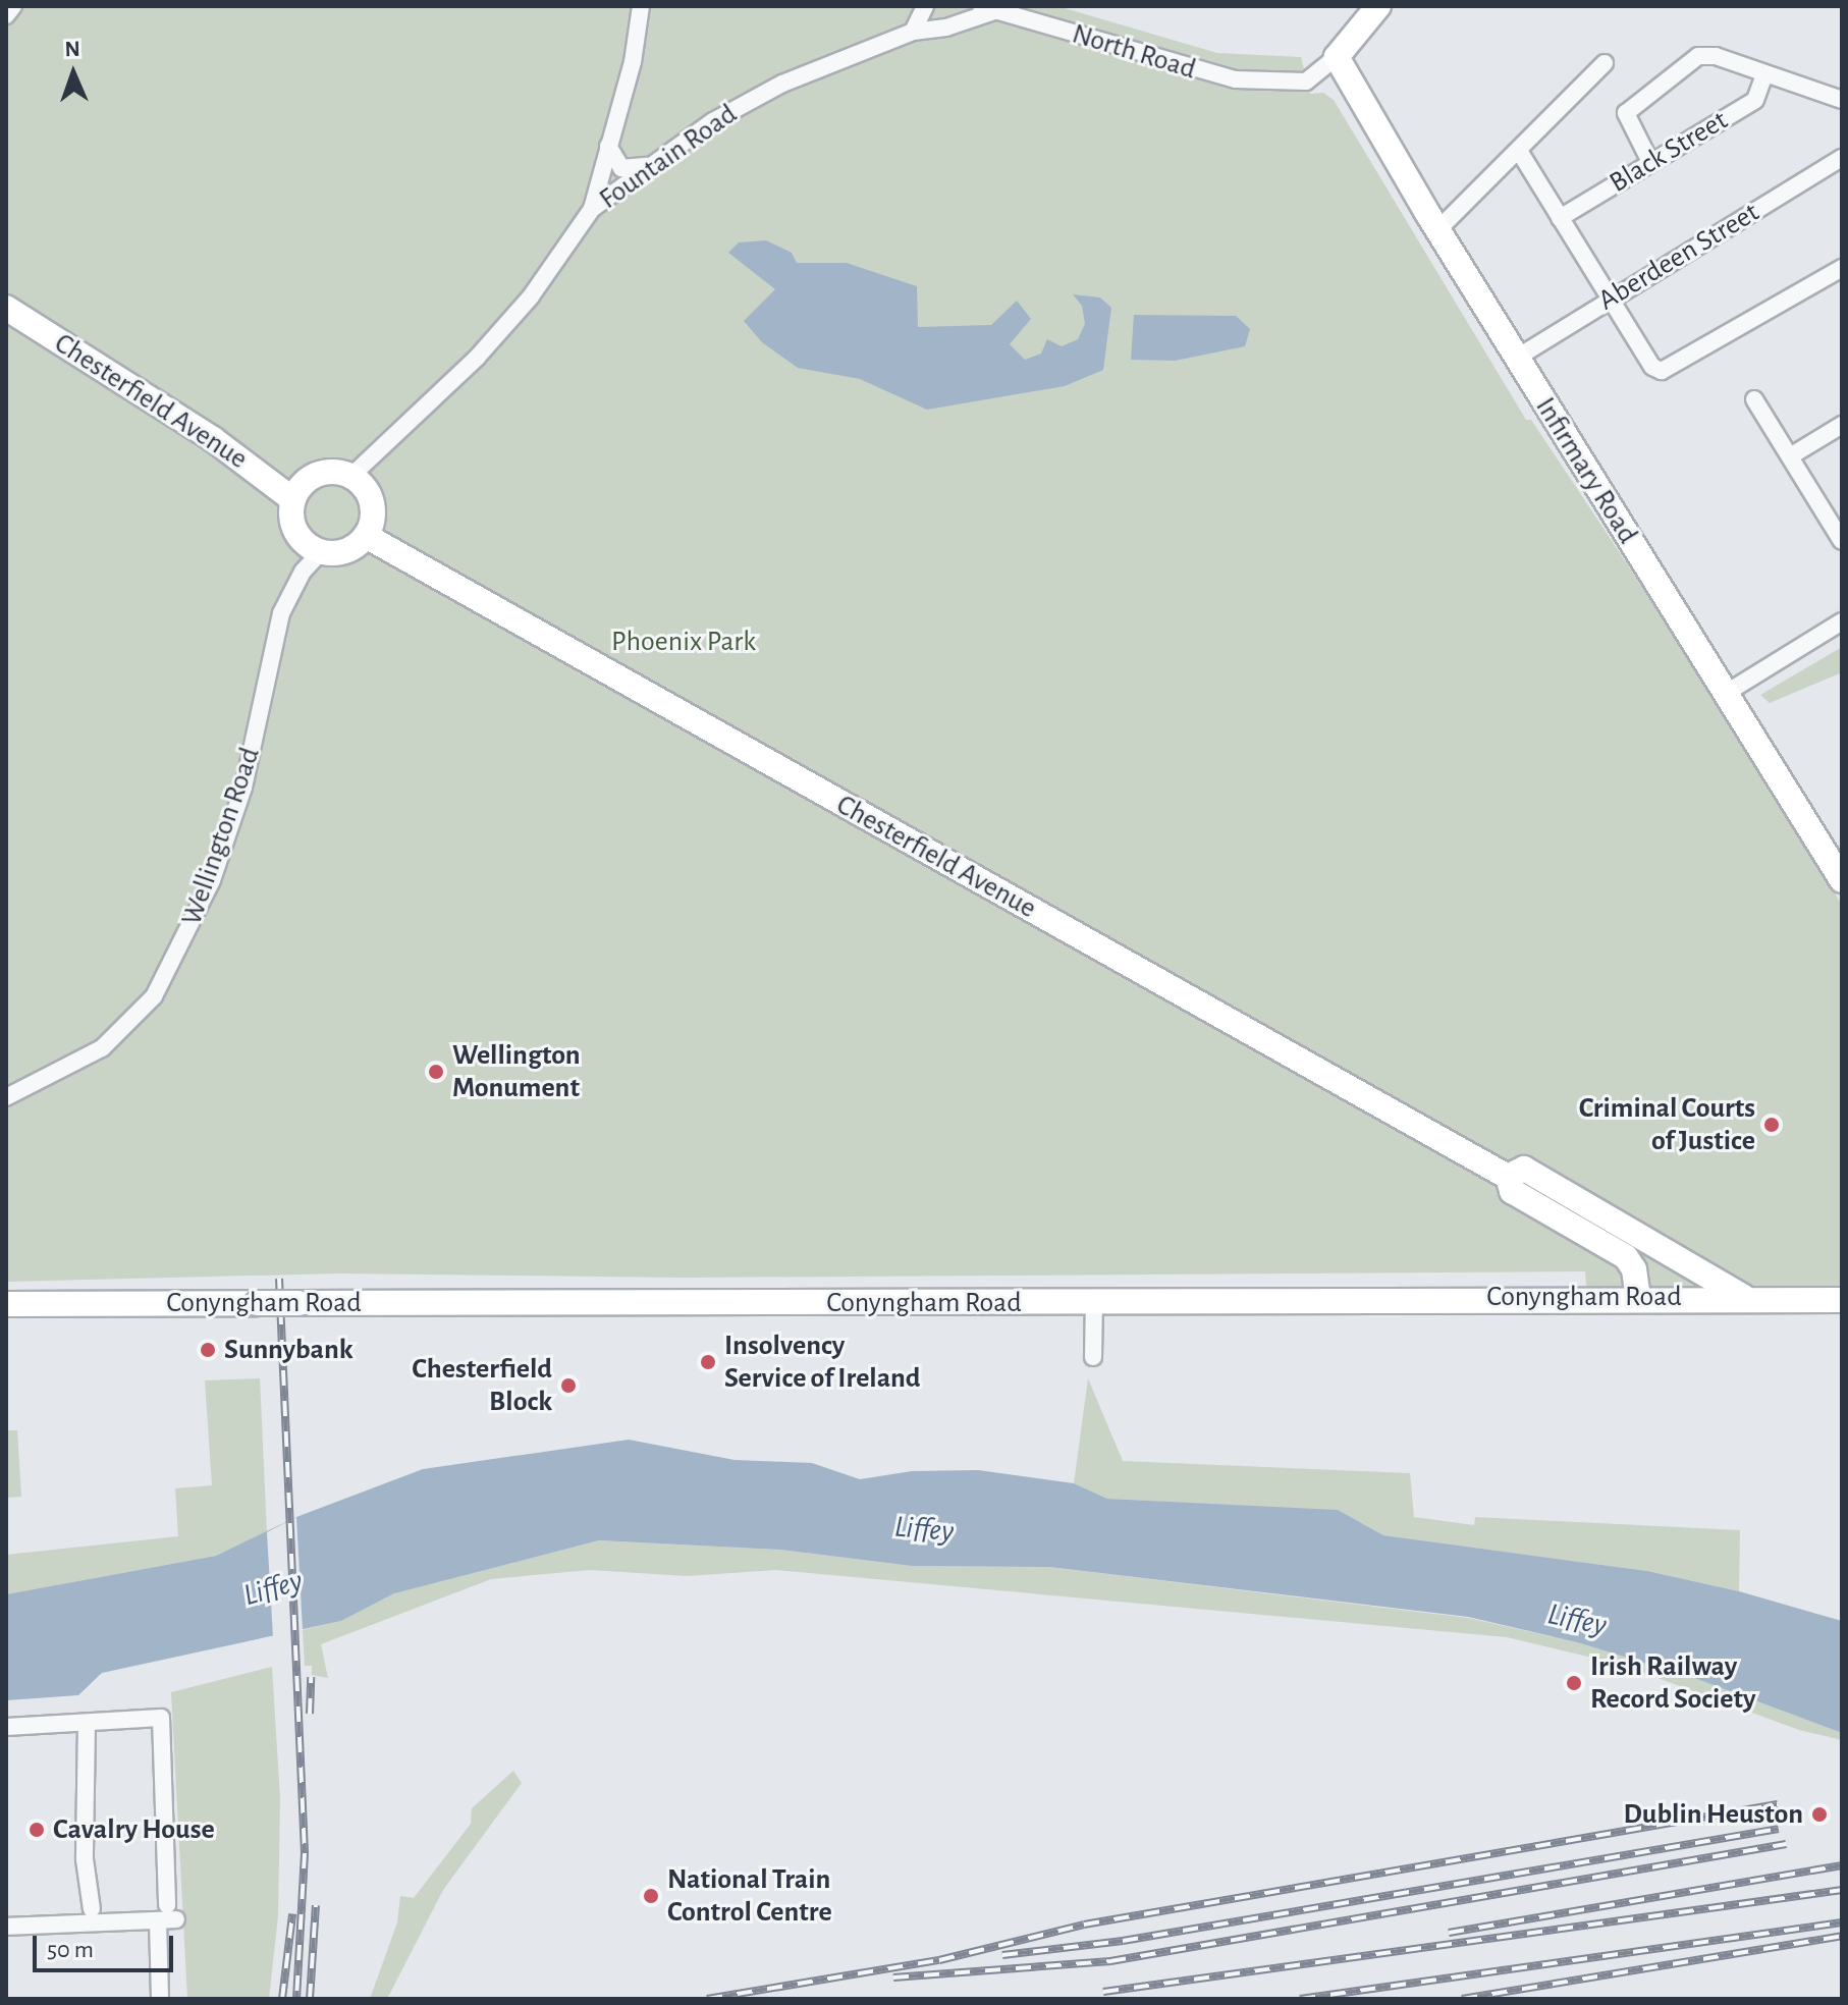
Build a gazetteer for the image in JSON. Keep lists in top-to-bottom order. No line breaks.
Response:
{"streets":{"main road":["Chesterfield Avenue","Infirmary Road","Conyngham Road"],"street":["North Road","Black Street","Fountain Road","Aberdeen Street","Wellington Road"]},"crossings":[["North Road","Fountain Road"],["North Road","Infirmary Road"],["Fountain Road","Chesterfield Avenue"],["Fountain Road","Wellington Road"],["Aberdeen Street","Infirmary Road"],["Chesterfield Avenue","Wellington Road"],["Chesterfield Avenue","Conyngham Road"]],"water":["Liffey"],"parks":["Phoenix Park"],"places":["Wellington Monument","Criminal Courts of Justice","Sunnybank","Insolvency Service of Ireland","Chesterfield Block","Irish Railway Record Society","Dublin Heuston","Cavalry House","National Train Control Centre"],"scale_bar":"50 m","north":"top"}
